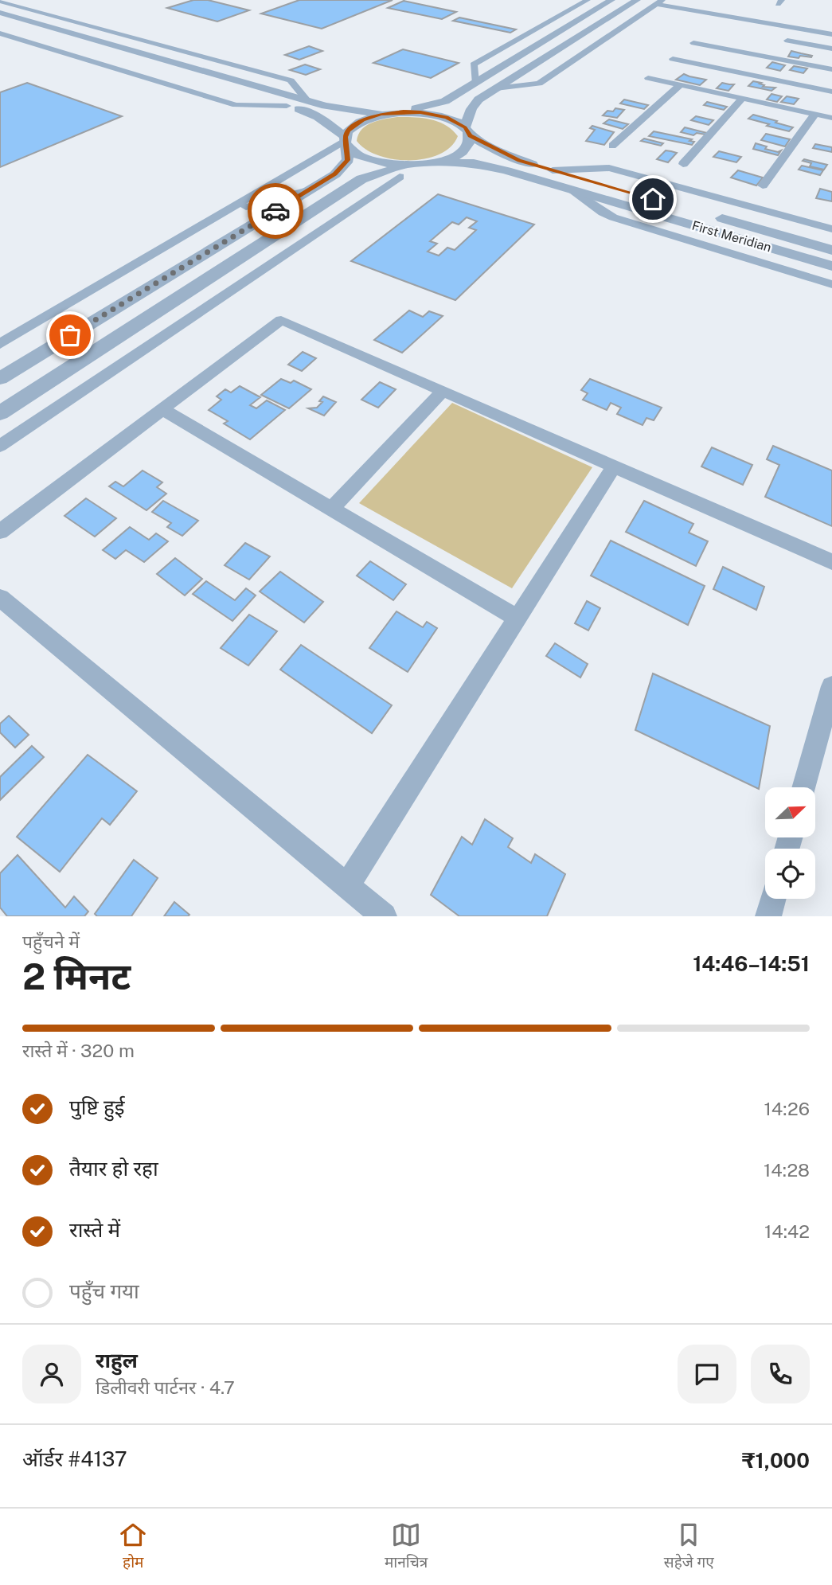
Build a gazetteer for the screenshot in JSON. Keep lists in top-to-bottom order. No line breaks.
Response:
{"streets":{"street":["First Meridian"]},"north":"top right","page":{"heading":["2 मिनट","पहुँचने में","14:46–14:51"],"panel":["राहुल","डिलीवरी पार्टनर · 4.7","ऑर्डर #4137","₹1,000"],"bar":"रास्ते में · 320 m","list":[["पुष्टि हुई","14:26"],["तैयार हो रहा","14:28"],["रास्ते में","14:42"],"पहुँच गया"],"tabs":["होम","मानचित्र","सहेजे गए"]}}
